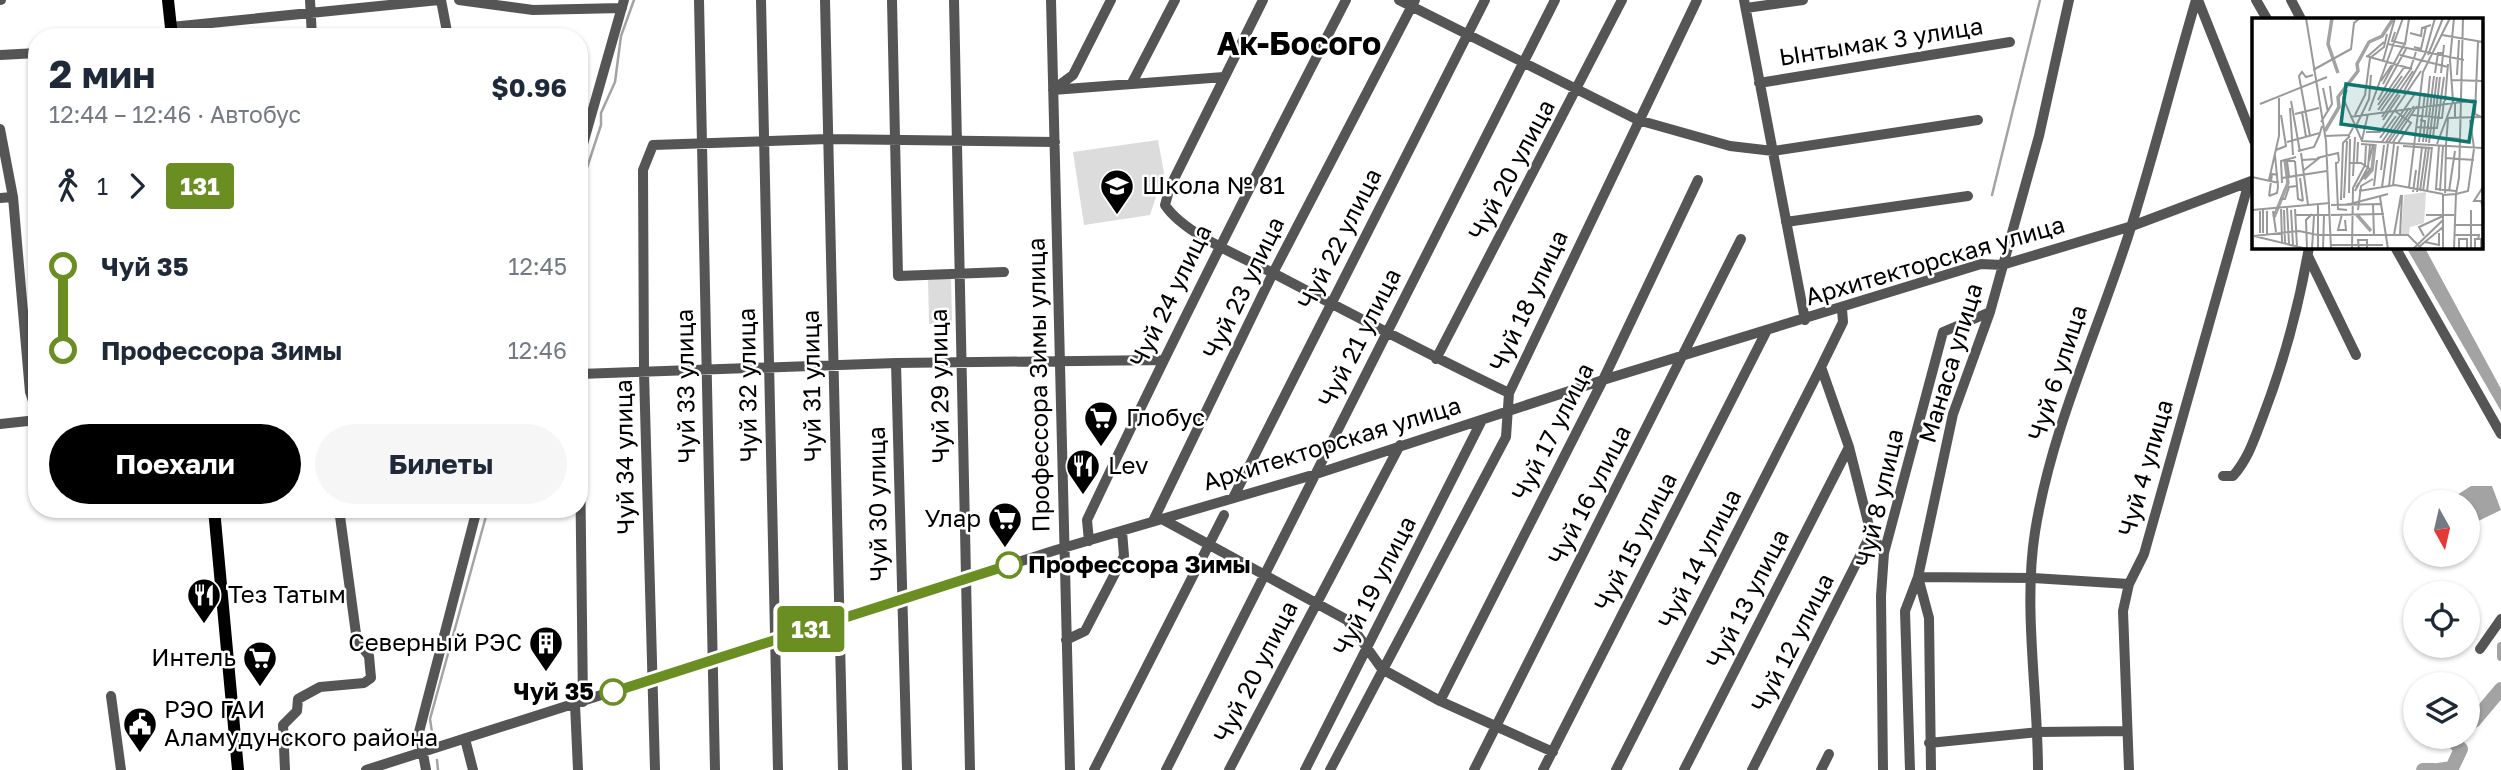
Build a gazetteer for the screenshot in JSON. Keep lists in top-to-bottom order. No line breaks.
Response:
{"streets":{"street":["Ынтымак 3 улица","Чуй 20 улица","Чуй 22 улица","Архитекторская улица","Чуй 23 улица","Чуй 24 улица","Чуй 18 улица","Чуй 21 улица","Манаса улица","Чуй 6 улица","Чуй 32 улица","Профессора Зимы улица","Чуй 33 улица","Чуй 31 улица","Чуй 29 улица","Чуй 17 улица","Чуй 34 улица","Чуй 4 улица","Чуй 16 улица","Чуй 8 улица","Чуй 30 улица","Чуй 15 улица","Чуй 14 улица","Чуй 19 улица","Чуй 13 улица","Чуй 12 улица"]},"crossings":[["Чуй 20 улица","Архитекторская улица"],["Чуй 22 улица","Архитекторская улица"],["Архитекторская улица","Чуй 23 улица"],["Архитекторская улица","Чуй 24 улица"],["Архитекторская улица","Чуй 18 улица"],["Архитекторская улица","Чуй 21 улица"],["Архитекторская улица","Манаса улица"],["Архитекторская улица","Чуй 6 улица"],["Архитекторская улица","Чуй 32 улица"],["Архитекторская улица","Профессора Зимы улица"],["Архитекторская улица","Чуй 33 улица"],["Архитекторская улица","Чуй 31 улица"],["Архитекторская улица","Чуй 29 улица"],["Архитекторская улица","Чуй 17 улица"],["Архитекторская улица","Чуй 34 улица"],["Архитекторская улица","Чуй 4 улица"],["Архитекторская улица","Чуй 16 улица"],["Архитекторская улица","Чуй 30 улица"],["Архитекторская улица","Чуй 15 улица"],["Архитекторская улица","Чуй 14 улица"],["Архитекторская улица","Чуй 19 улица"],["Манаса улица","Чуй 8 улица"],["Чуй 33 улица","Чуй 34 улица"]],"districts":["Ак-Босого"],"places":{"school or university":["Школа № 81"],"supermarket":["Глобус","Улар","Интель"],"restaurant":["Lev","Тез Татым"],"other":["Профессора Зимы","Чуй 35"],"building":["Северный РЭС"],"public building":["РЭО ГАИ Аламудунского района"]},"lines":["bus line 131"],"north":"bottom","page":{"on_map":"131","heading":["2 мин","12:44 – 12:46 · Автобус","$0.96"],"legs":["1","131"],"list":[{"name":"Чуй 35","value":"12:45"},{"name":"Профессора Зимы","value":"12:46"}],"buttons":["Поехали","Билеты"]}}
